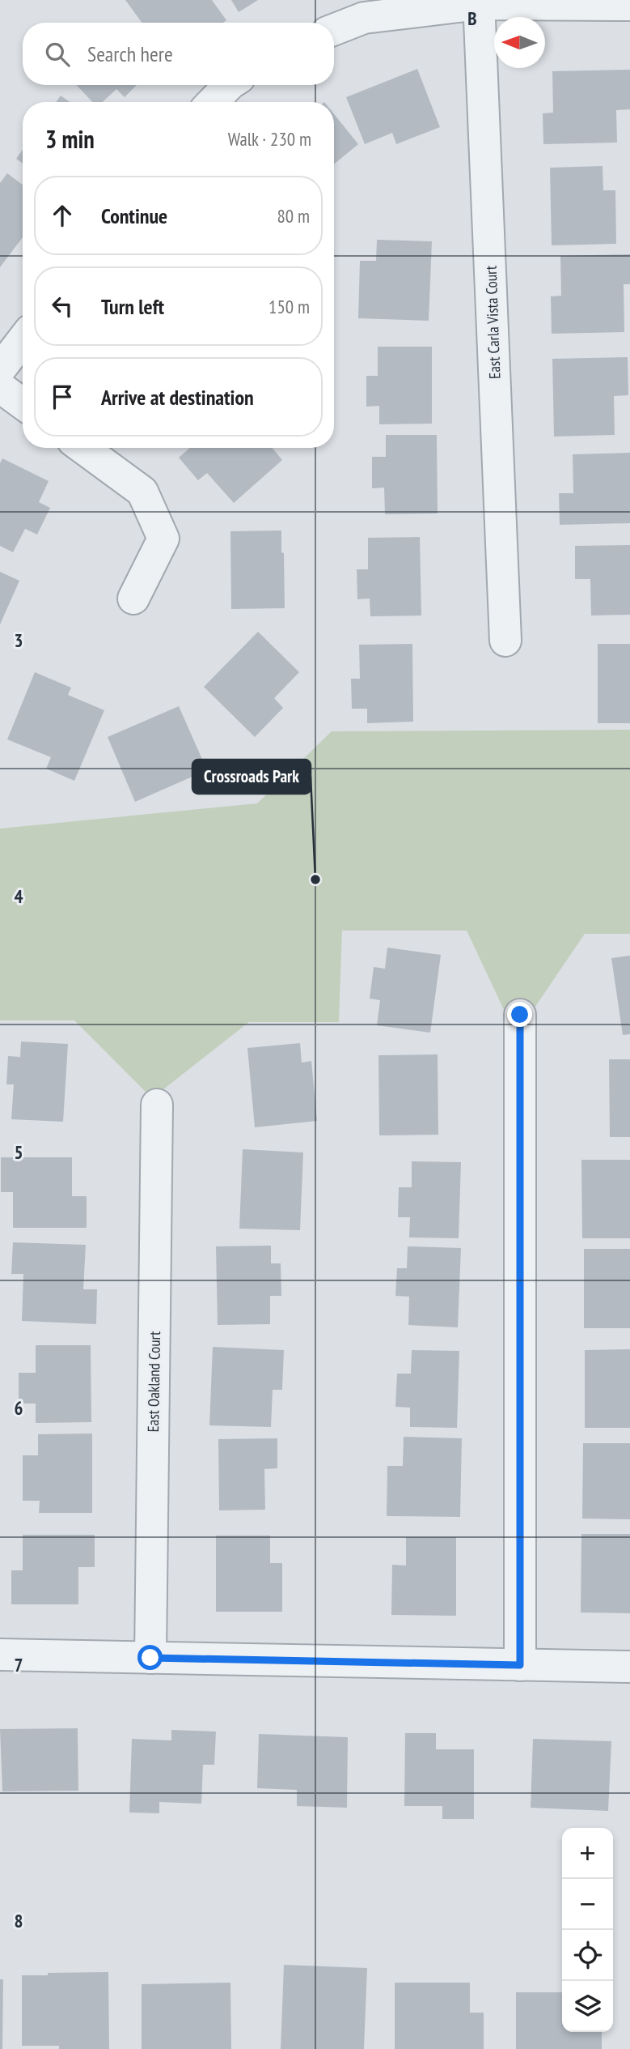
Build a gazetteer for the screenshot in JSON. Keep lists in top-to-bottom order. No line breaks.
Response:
{"streets":{"street":["East Carla Vista Court","East Oakland Court"]},"places":["Crossroads Park"],"north":"left","page":{"search":"Search here","heading":["3 min","Walk · 230 m"],"list":[["Continue","80 m"],["Turn left","150 m"],"Arrive at destination"],"map_buttons":["+","−"]},"grid":{"columns":["B"],"rows":["3","4","5","6","7","8"]}}
